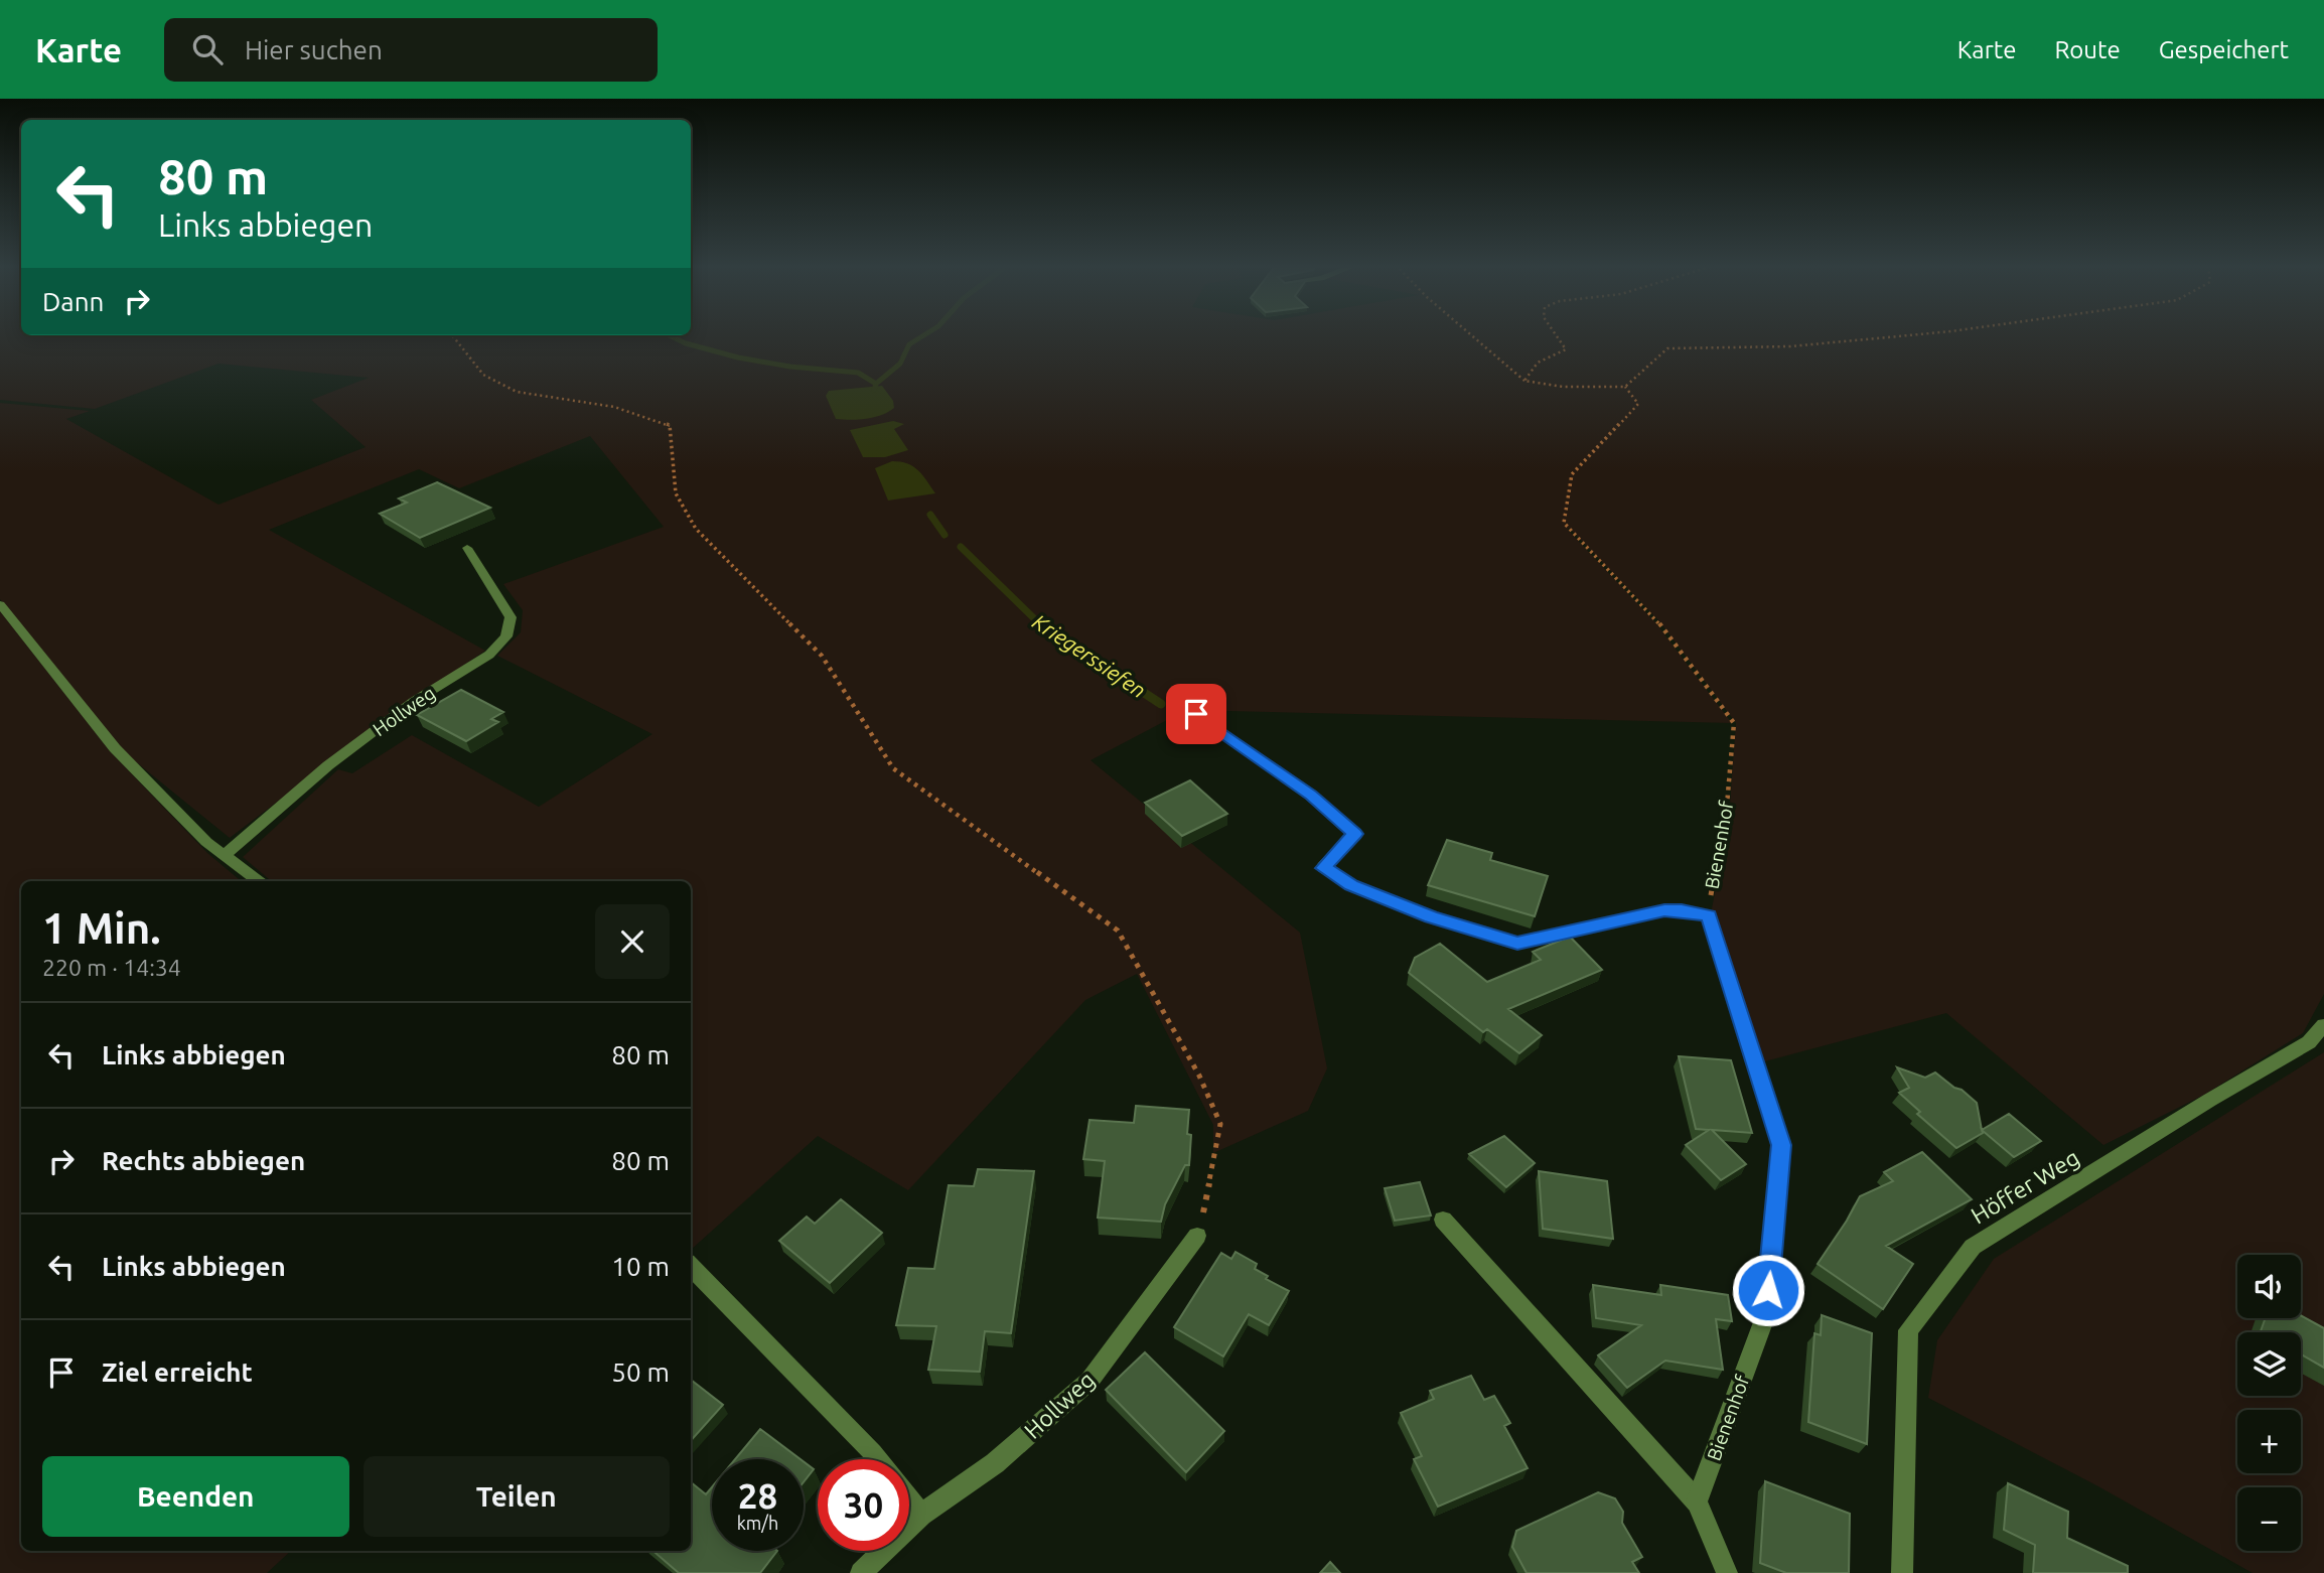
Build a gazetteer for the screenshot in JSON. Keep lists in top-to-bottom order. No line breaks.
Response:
{"streets":{"street":["Hollweg","Bienenhof","Höffer Weg"]},"water":["Kriegerssiefen"],"page":{"header":"Karte","search":"Hier suchen","nav":["Karte","Route","Gespeichert"],"turn":["80 m","Links abbiegen"],"then":"Dann","heading":["1 Min.","220 m · 14:34"],"list":[{"name":"Links abbiegen","value":"80 m"},{"name":"Rechts abbiegen","value":"80 m"},{"name":"Links abbiegen","value":"10 m"},{"name":"Ziel erreicht","value":"50 m"}],"map_buttons":["+","−"],"buttons":["Beenden","Teilen"],"speed":"28 km/h","limit":"30"}}
